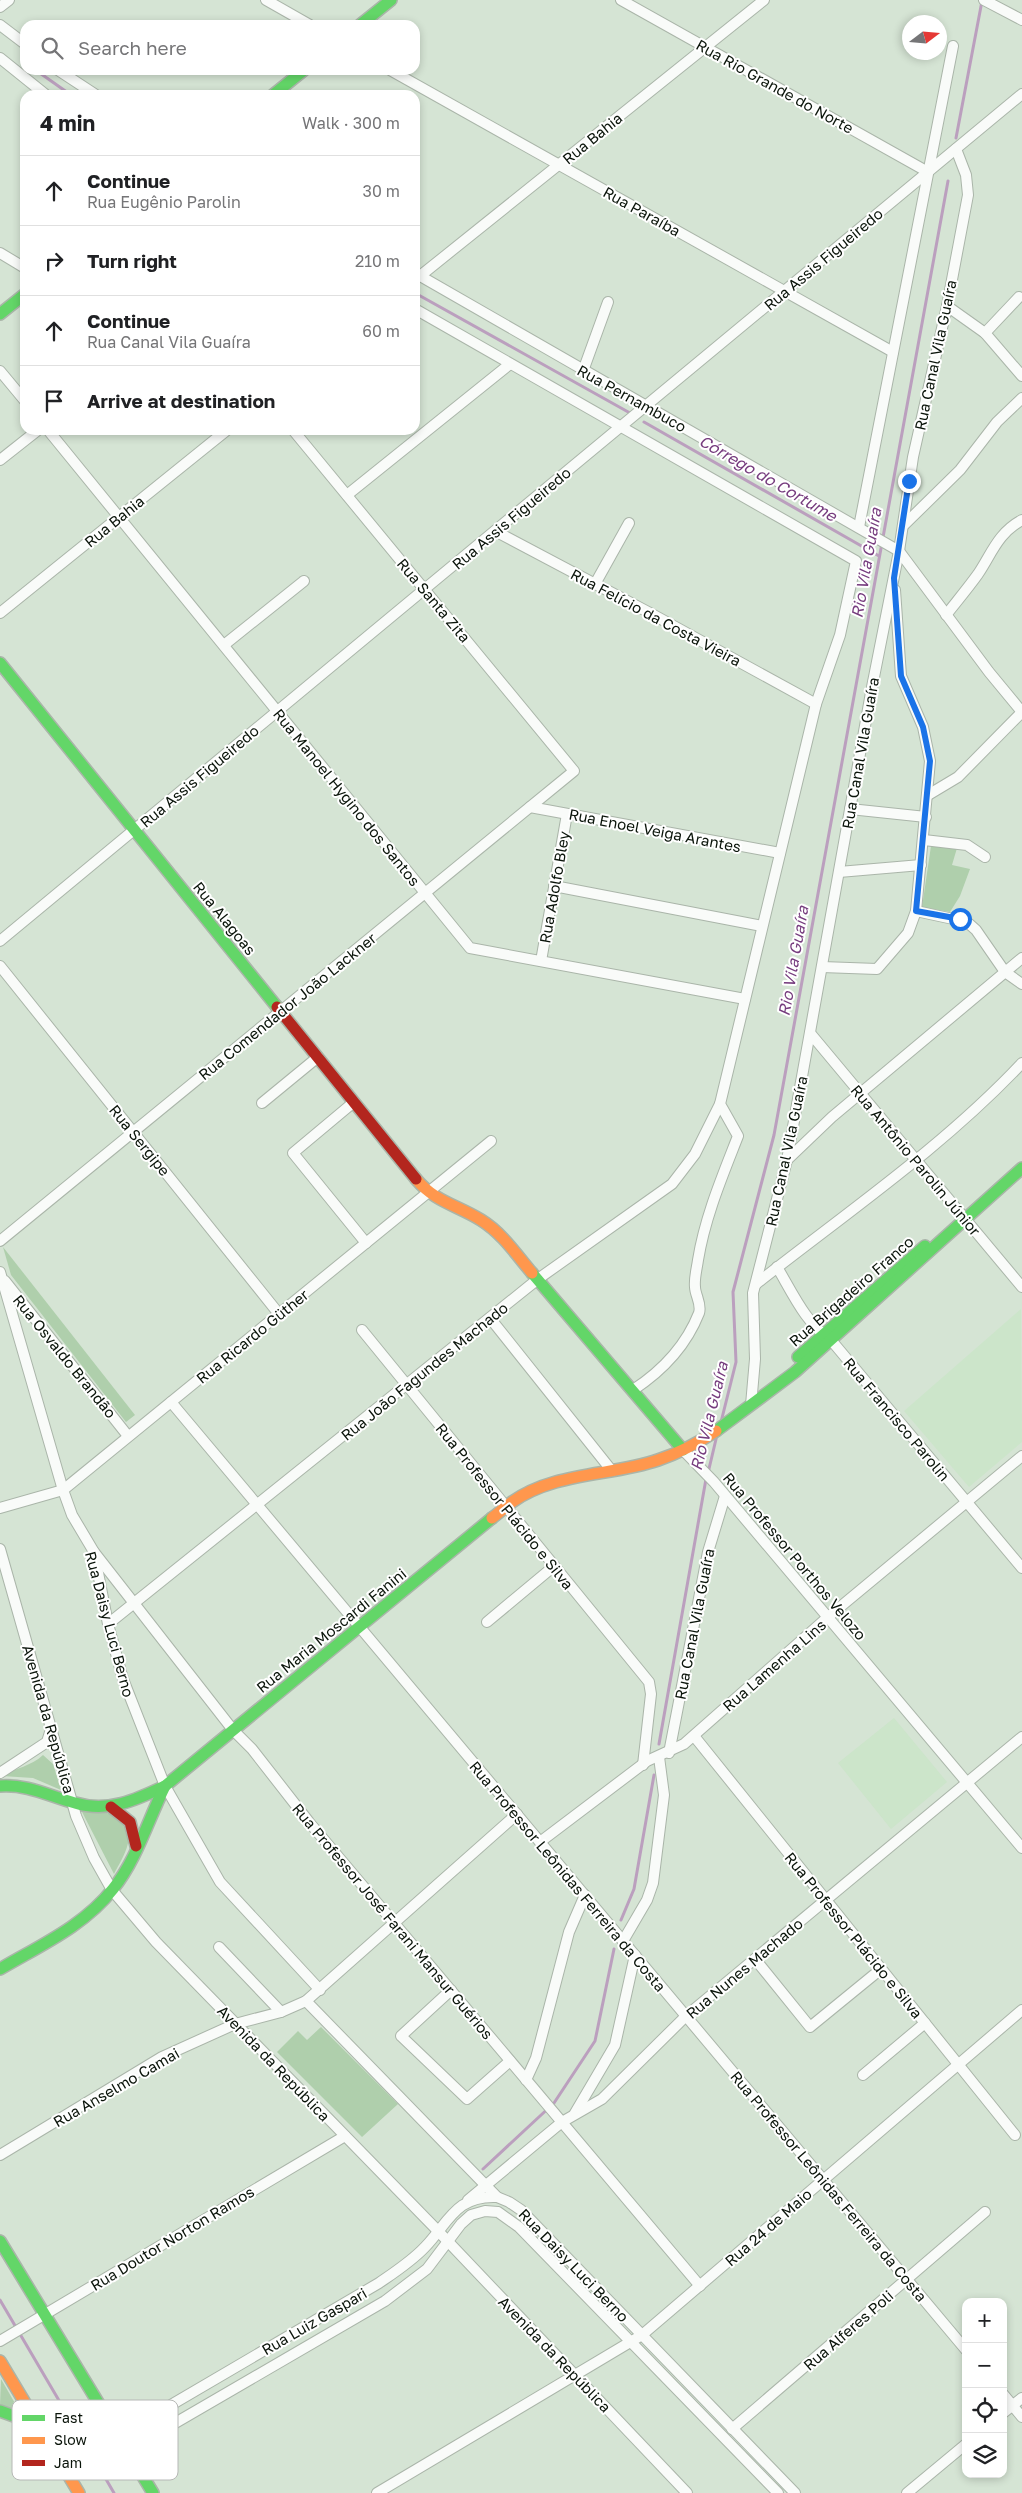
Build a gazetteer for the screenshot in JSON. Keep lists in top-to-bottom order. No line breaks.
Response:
{"streets":{"main road":["Rua Alagoas","Rua Brigadeiro Franco","Rua Professor Porthos Velozo","Rua Maria Moscardi Fanini"],"street":["Rua Rio Grande do Norte","Rua Bahia","Rua Paraíba","Rua Assis Figueiredo","Rua Canal Vila Guaíra","Rua Pernambuco","Rua Santa Zita","Rua Felício da Costa Vieira","Rua Manoel Hygino dos Santos","Rua Enoel Veiga Arantes","Rua Adolfo Bley","Rua Comendador João Lackner","Rua Sergipe","Rua Antônio Parolin Júnior","Rua Ricardo Güther","Rua Osvaldo Brandão","Rua João Fagundes Machado","Rua Francisco Parolin","Rua Professor Plácido e Silva","Rua Daisy Luci Berno","Rua Lamenha Lins","Avenida da República","Rua Professor Leônidas Ferreira da Costa","Rua Professor José Farani Mansur Guérios","Rua Nunes Machado","Rua Anselmo Camai","Rua 24 de Maio","Rua Doutor Norton Ramos","Rua Luiz Gaspari","Rua Alferes Poli"]},"crossings":[["Rua Rio Grande do Norte","Rua Bahia"],["Rua Rio Grande do Norte","Rua Assis Figueiredo"],["Rua Bahia","Rua Paraíba"],["Rua Bahia","Rua Manoel Hygino dos Santos"],["Rua Paraíba","Rua Assis Figueiredo"],["Rua Assis Figueiredo","Rua Canal Vila Guaíra"],["Rua Assis Figueiredo","Rua Pernambuco"],["Rua Assis Figueiredo","Rua Santa Zita"],["Rua Assis Figueiredo","Rua Felício da Costa Vieira"],["Rua Assis Figueiredo","Rua Manoel Hygino dos Santos"],["Rua Assis Figueiredo","Rua Alagoas"],["Rua Canal Vila Guaíra","Rua Pernambuco"],["Rua Canal Vila Guaíra","Rua Antônio Parolin Júnior"],["Rua Canal Vila Guaíra","Rua Brigadeiro Franco"],["Rua Canal Vila Guaíra","Rua Professor Plácido e Silva"],["Rua Canal Vila Guaíra","Rua Professor Porthos Velozo"],["Rua Canal Vila Guaíra","Rua Lamenha Lins"],["Rua Pernambuco","Rua Felício da Costa Vieira"],["Rua Santa Zita","Rua Comendador João Lackner"],["Rua Manoel Hygino dos Santos","Rua Adolfo Bley"],["Rua Manoel Hygino dos Santos","Rua Comendador João Lackner"],["Rua Enoel Veiga Arantes","Rua Adolfo Bley"],["Rua Enoel Veiga Arantes","Rua Comendador João Lackner"],["Rua Alagoas","Rua Comendador João Lackner"],["Rua Alagoas","Rua Ricardo Güther"],["Rua Alagoas","Rua Professor Porthos Velozo"],["Rua Comendador João Lackner","Rua Sergipe"],["Rua Sergipe","Rua Ricardo Güther"],["Rua Antônio Parolin Júnior","Rua Brigadeiro Franco"],["Rua Brigadeiro Franco","Rua Francisco Parolin"],["Rua Brigadeiro Franco","Rua Professor Porthos Velozo"],["Rua Brigadeiro Franco","Rua Maria Moscardi Fanini"],["Rua Ricardo Güther","Rua Osvaldo Brandão"],["Rua Ricardo Güther","Rua Professor Porthos Velozo"],["Rua Ricardo Güther","Rua Daisy Luci Berno"],["Rua Ricardo Güther","Rua Professor Leônidas Ferreira da Costa"],["Rua Osvaldo Brandão","Rua Daisy Luci Berno"],["Rua João Fagundes Machado","Rua Professor Plácido e Silva"],["Rua João Fagundes Machado","Rua Professor Porthos Velozo"],["Rua João Fagundes Machado","Rua Daisy Luci Berno"],["Rua João Fagundes Machado","Rua Professor Leônidas Ferreira da Costa"],["Rua João Fagundes Machado","Rua Professor José Farani Mansur Guérios"],["Rua Francisco Parolin","Rua Lamenha Lins"],["Rua Professor Plácido e Silva","Rua Maria Moscardi Fanini"],["Rua Professor Plácido e Silva","Rua Lamenha Lins"],["Rua Professor Plácido e Silva","Rua Nunes Machado"],["Rua Professor Plácido e Silva","Rua 24 de Maio"],["Rua Professor Porthos Velozo","Rua Maria Moscardi Fanini"],["Rua Professor Porthos Velozo","Rua Lamenha Lins"],["Rua Professor Porthos Velozo","Rua Nunes Machado"],["Rua Daisy Luci Berno","Rua Maria Moscardi Fanini"],["Rua Daisy Luci Berno","Rua Professor José Farani Mansur Guérios"],["Rua Daisy Luci Berno","Rua Nunes Machado"],["Rua Daisy Luci Berno","Rua Anselmo Camai"],["Rua Daisy Luci Berno","Rua 24 de Maio"],["Rua Daisy Luci Berno","Rua Luiz Gaspari"],["Rua Daisy Luci Berno","Rua Alferes Poli"],["Rua Maria Moscardi Fanini","Avenida da República"],["Rua Maria Moscardi Fanini","Rua Professor Leônidas Ferreira da Costa"],["Rua Maria Moscardi Fanini","Rua Professor José Farani Mansur Guérios"],["Rua Lamenha Lins","Rua Professor Leônidas Ferreira da Costa"],["Avenida da República","Rua Anselmo Camai"],["Avenida da República","Rua 24 de Maio"],["Avenida da República","Rua Doutor Norton Ramos"],["Avenida da República","Rua Luiz Gaspari"],["Rua Professor Leônidas Ferreira da Costa","Rua Nunes Machado"],["Rua Professor Leônidas Ferreira da Costa","Rua Anselmo Camai"],["Rua Professor Leônidas Ferreira da Costa","Rua 24 de Maio"],["Rua Professor Leônidas Ferreira da Costa","Rua Alferes Poli"],["Rua Professor José Farani Mansur Guérios","Rua Nunes Machado"],["Rua Professor José Farani Mansur Guérios","Rua Anselmo Camai"],["Rua Professor José Farani Mansur Guérios","Rua 24 de Maio"],["Rua Nunes Machado","Rua Luiz Gaspari"]],"water":["Córrego do Cortume","Rio Vila Guaíra"],"legend":["Fast","Slow","Jam"],"north":"right","page":{"search":"Search here","heading":["4 min","Walk · 300 m"],"list":[["Continue","Rua Eugênio Parolin","30 m"],["Turn right","210 m"],["Continue","Rua Canal Vila Guaíra","60 m"],"Arrive at destination"],"map_buttons":["+","−"]}}
